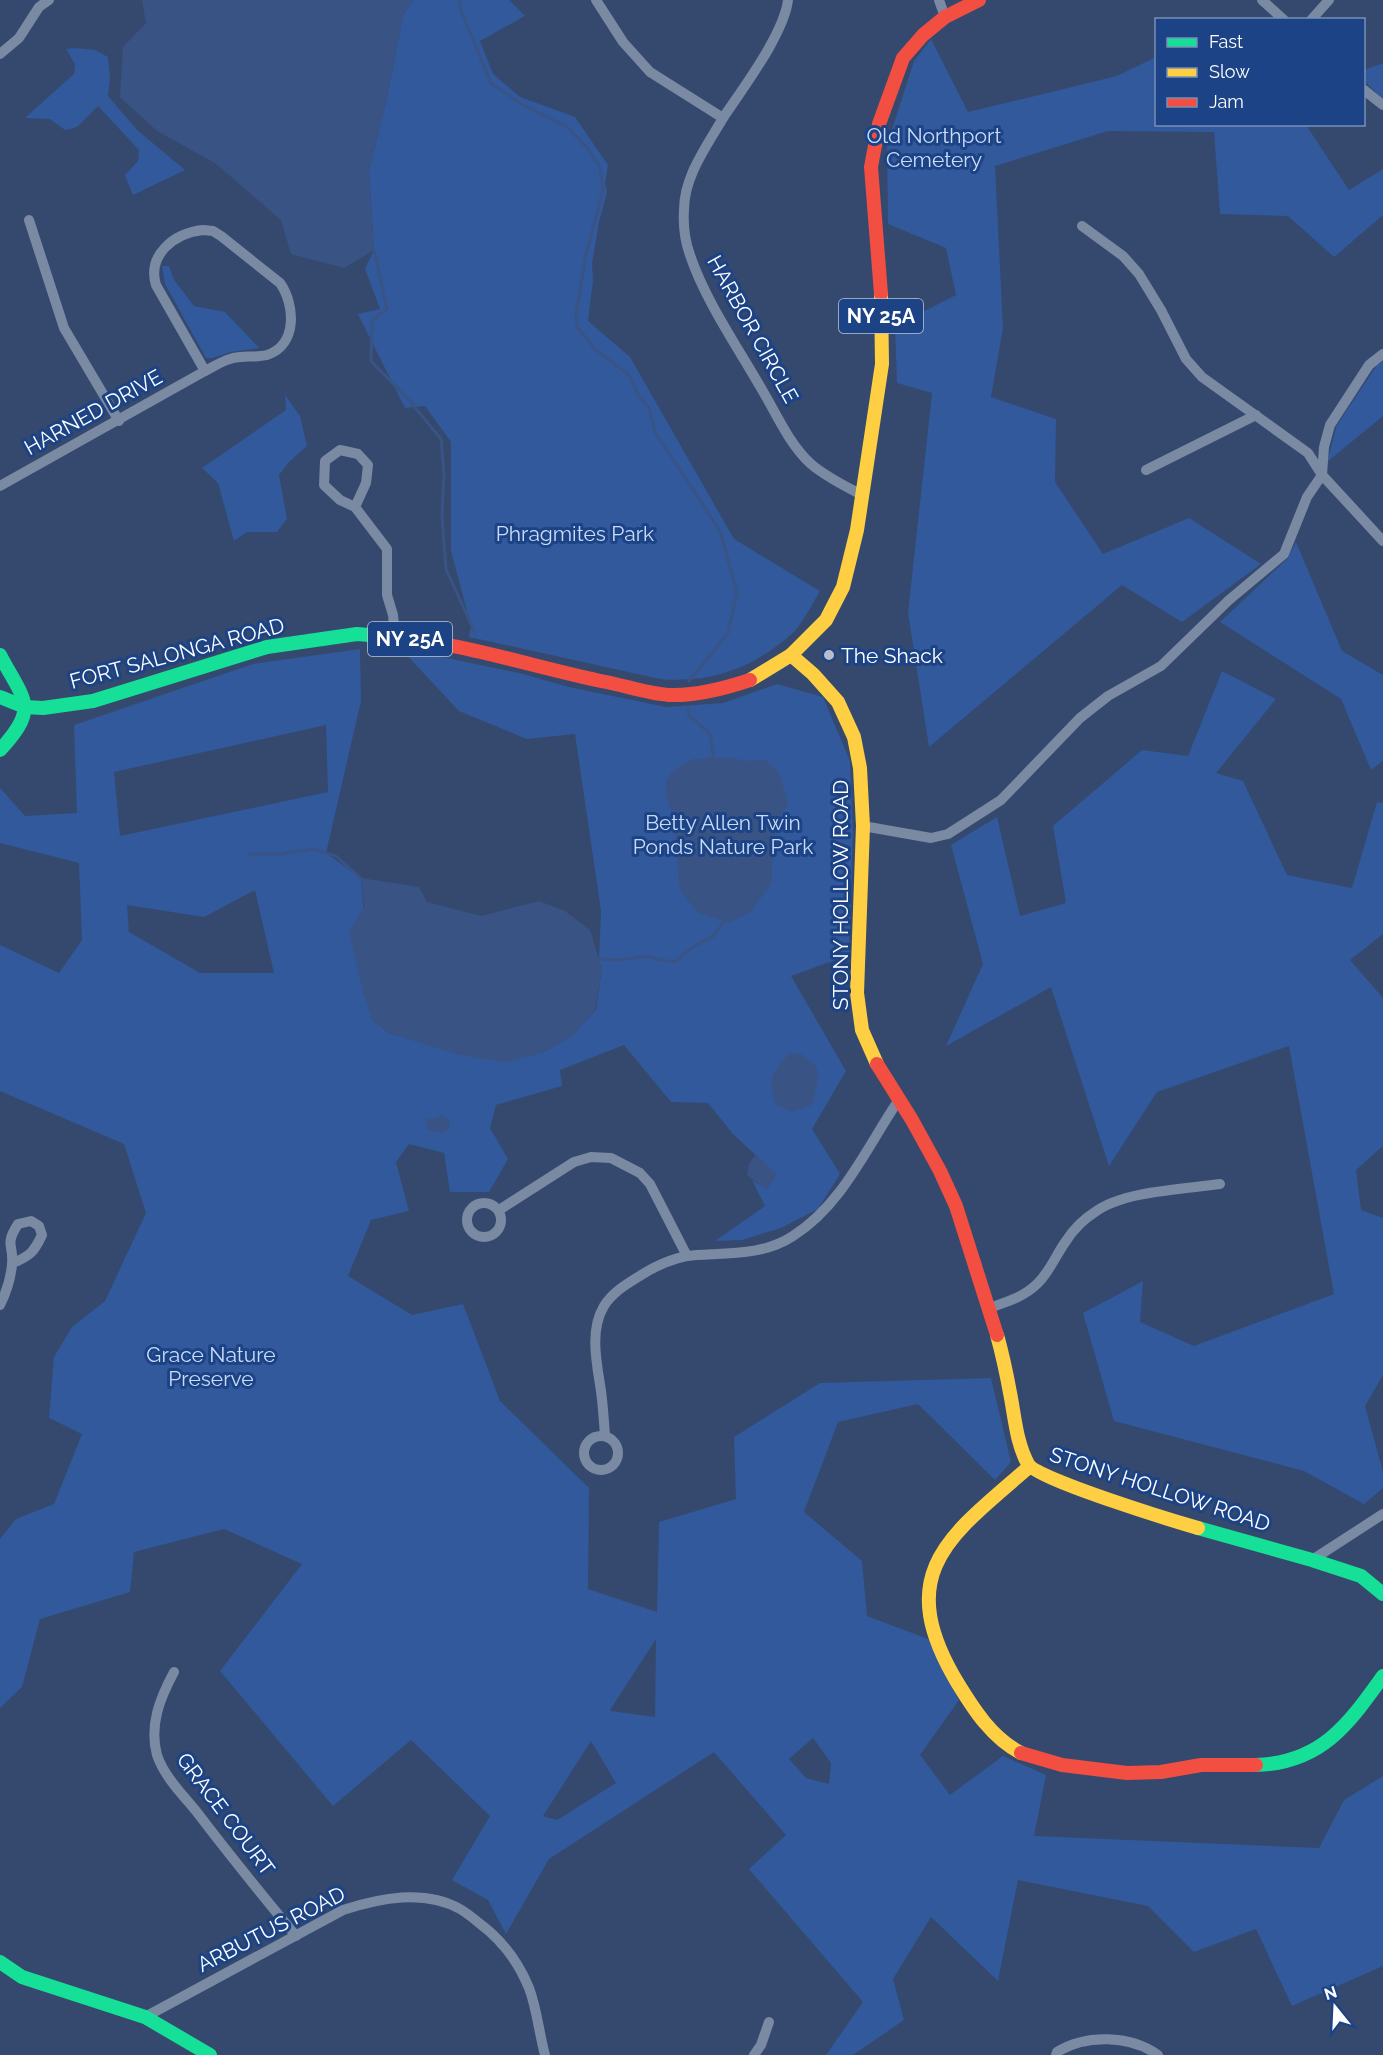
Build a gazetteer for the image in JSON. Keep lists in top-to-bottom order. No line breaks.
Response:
{"streets":{"street":["NY 25A","HARBOR CIRCLE","HARNED DRIVE","FORT SALONGA ROAD","STONY HOLLOW ROAD","GRACE COURT","ARBUTUS ROAD"]},"crossings":[["NY 25A","FORT SALONGA ROAD"],["HARBOR CIRCLE","FORT SALONGA ROAD"],["FORT SALONGA ROAD","STONY HOLLOW ROAD"],["GRACE COURT","ARBUTUS ROAD"]],"parks":["Old Northport Cemetery","Phragmites Park","Betty Allen Twin Ponds Nature Park","Grace Nature Preserve"],"places":["The Shack"],"legend":["Fast","Slow","Jam"],"north":"top"}
